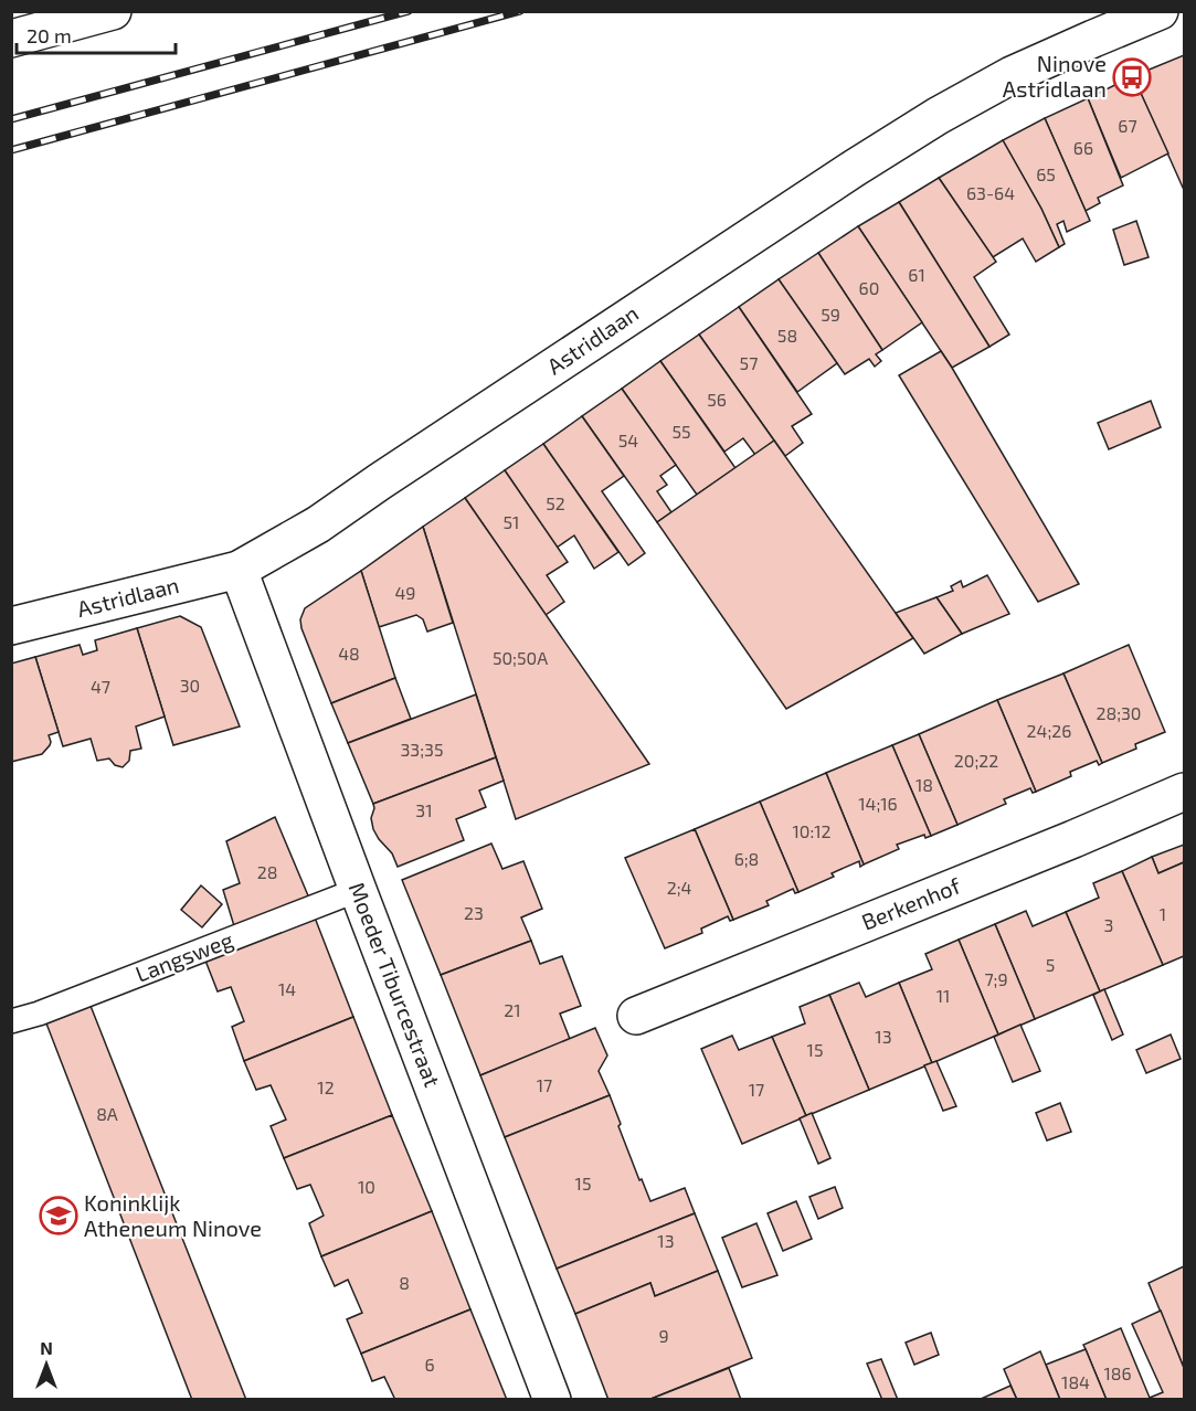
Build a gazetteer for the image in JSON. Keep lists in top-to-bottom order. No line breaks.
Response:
{"streets":{"street":["Astridlaan","Berkenhof","Moeder Tiburcestraat"],"lane":["Langsweg"]},"crossings":[["Astridlaan","Moeder Tiburcestraat"],["Langsweg","Moeder Tiburcestraat"]],"places":{"bus stop":["Ninove Astridlaan"],"school or university":["Koninklijk Atheneum Ninove"]},"house_numbers":["67","66","65","63-64","61","60","59","58","57","56","55","54","52","51","49","48","50;50A","30","47","28;30","24;26","33;35","20;22","18","14;16","31","10:12","6;8","28","2;4","23","1","3","5","7;9","14","11","21","13","15","17","12","17","8A","15","10","13","8","9","6","186","184"],"scale_bar":"20 m","north":"top"}
